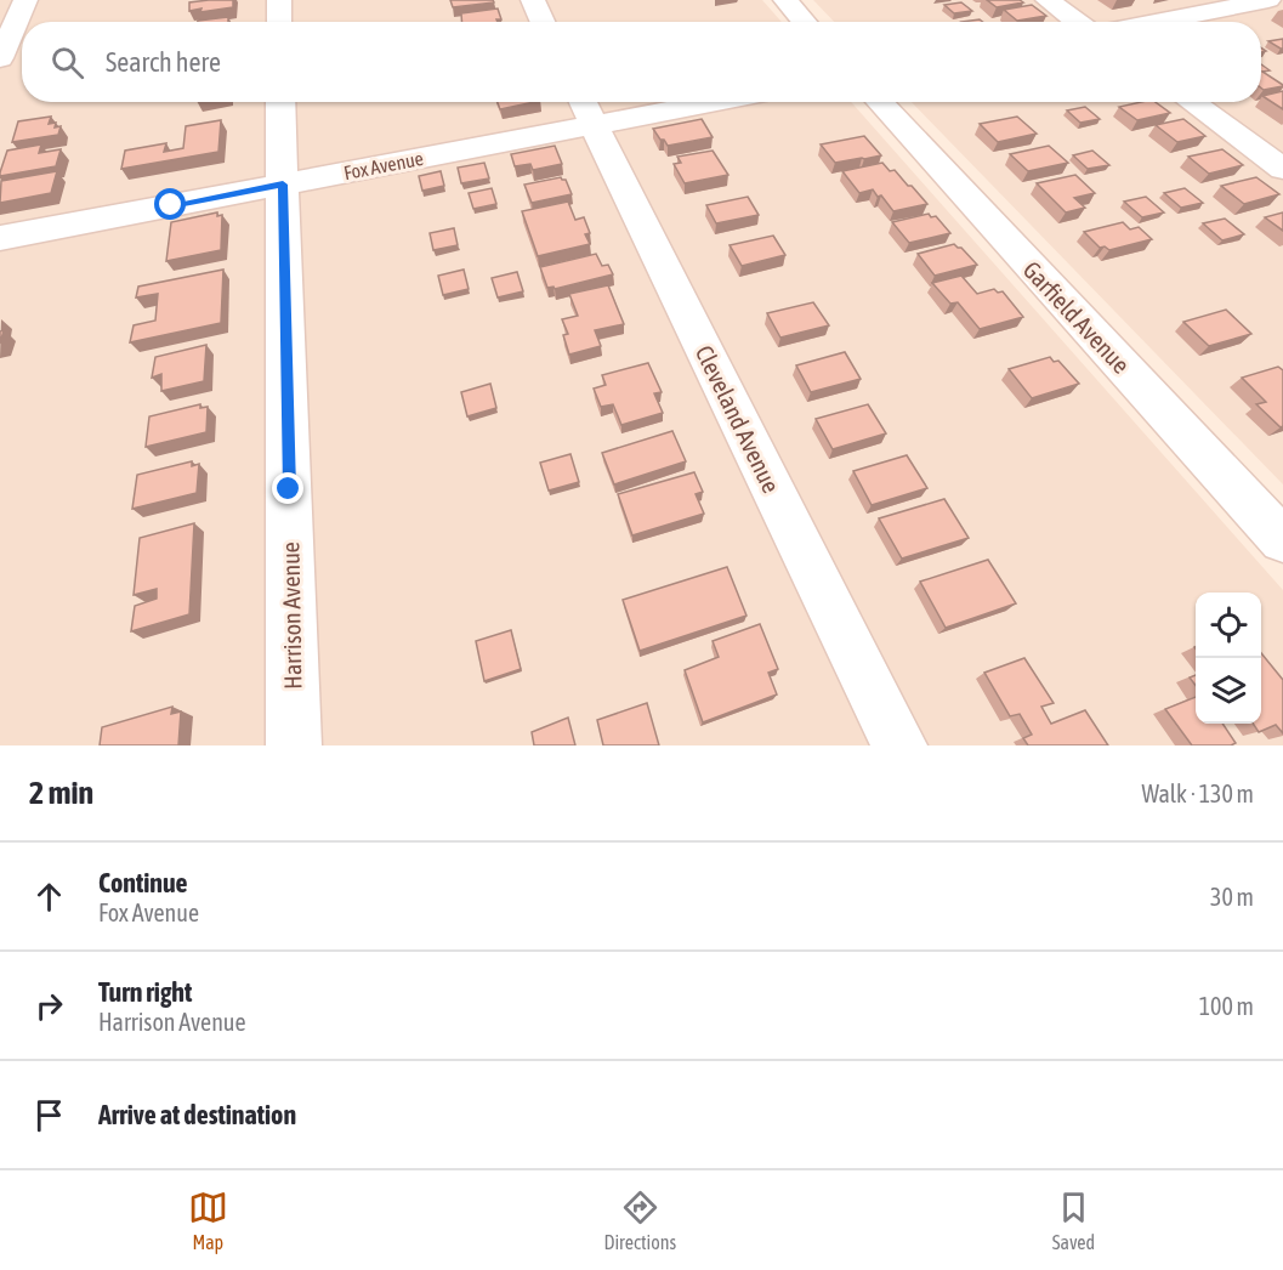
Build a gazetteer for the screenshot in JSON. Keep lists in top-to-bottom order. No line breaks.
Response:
{"streets":{"street":["Fox Avenue","Garfield Avenue","Cleveland Avenue","Harrison Avenue"]},"crossings":[["Fox Avenue","Cleveland Avenue"],["Fox Avenue","Harrison Avenue"]],"page":{"search":"Search here","heading":["2 min","Walk · 130 m"],"list":[["Continue","Fox Avenue","30 m"],["Turn right","Harrison Avenue","100 m"],"Arrive at destination"],"nav":["Map","Directions","Saved"]}}
